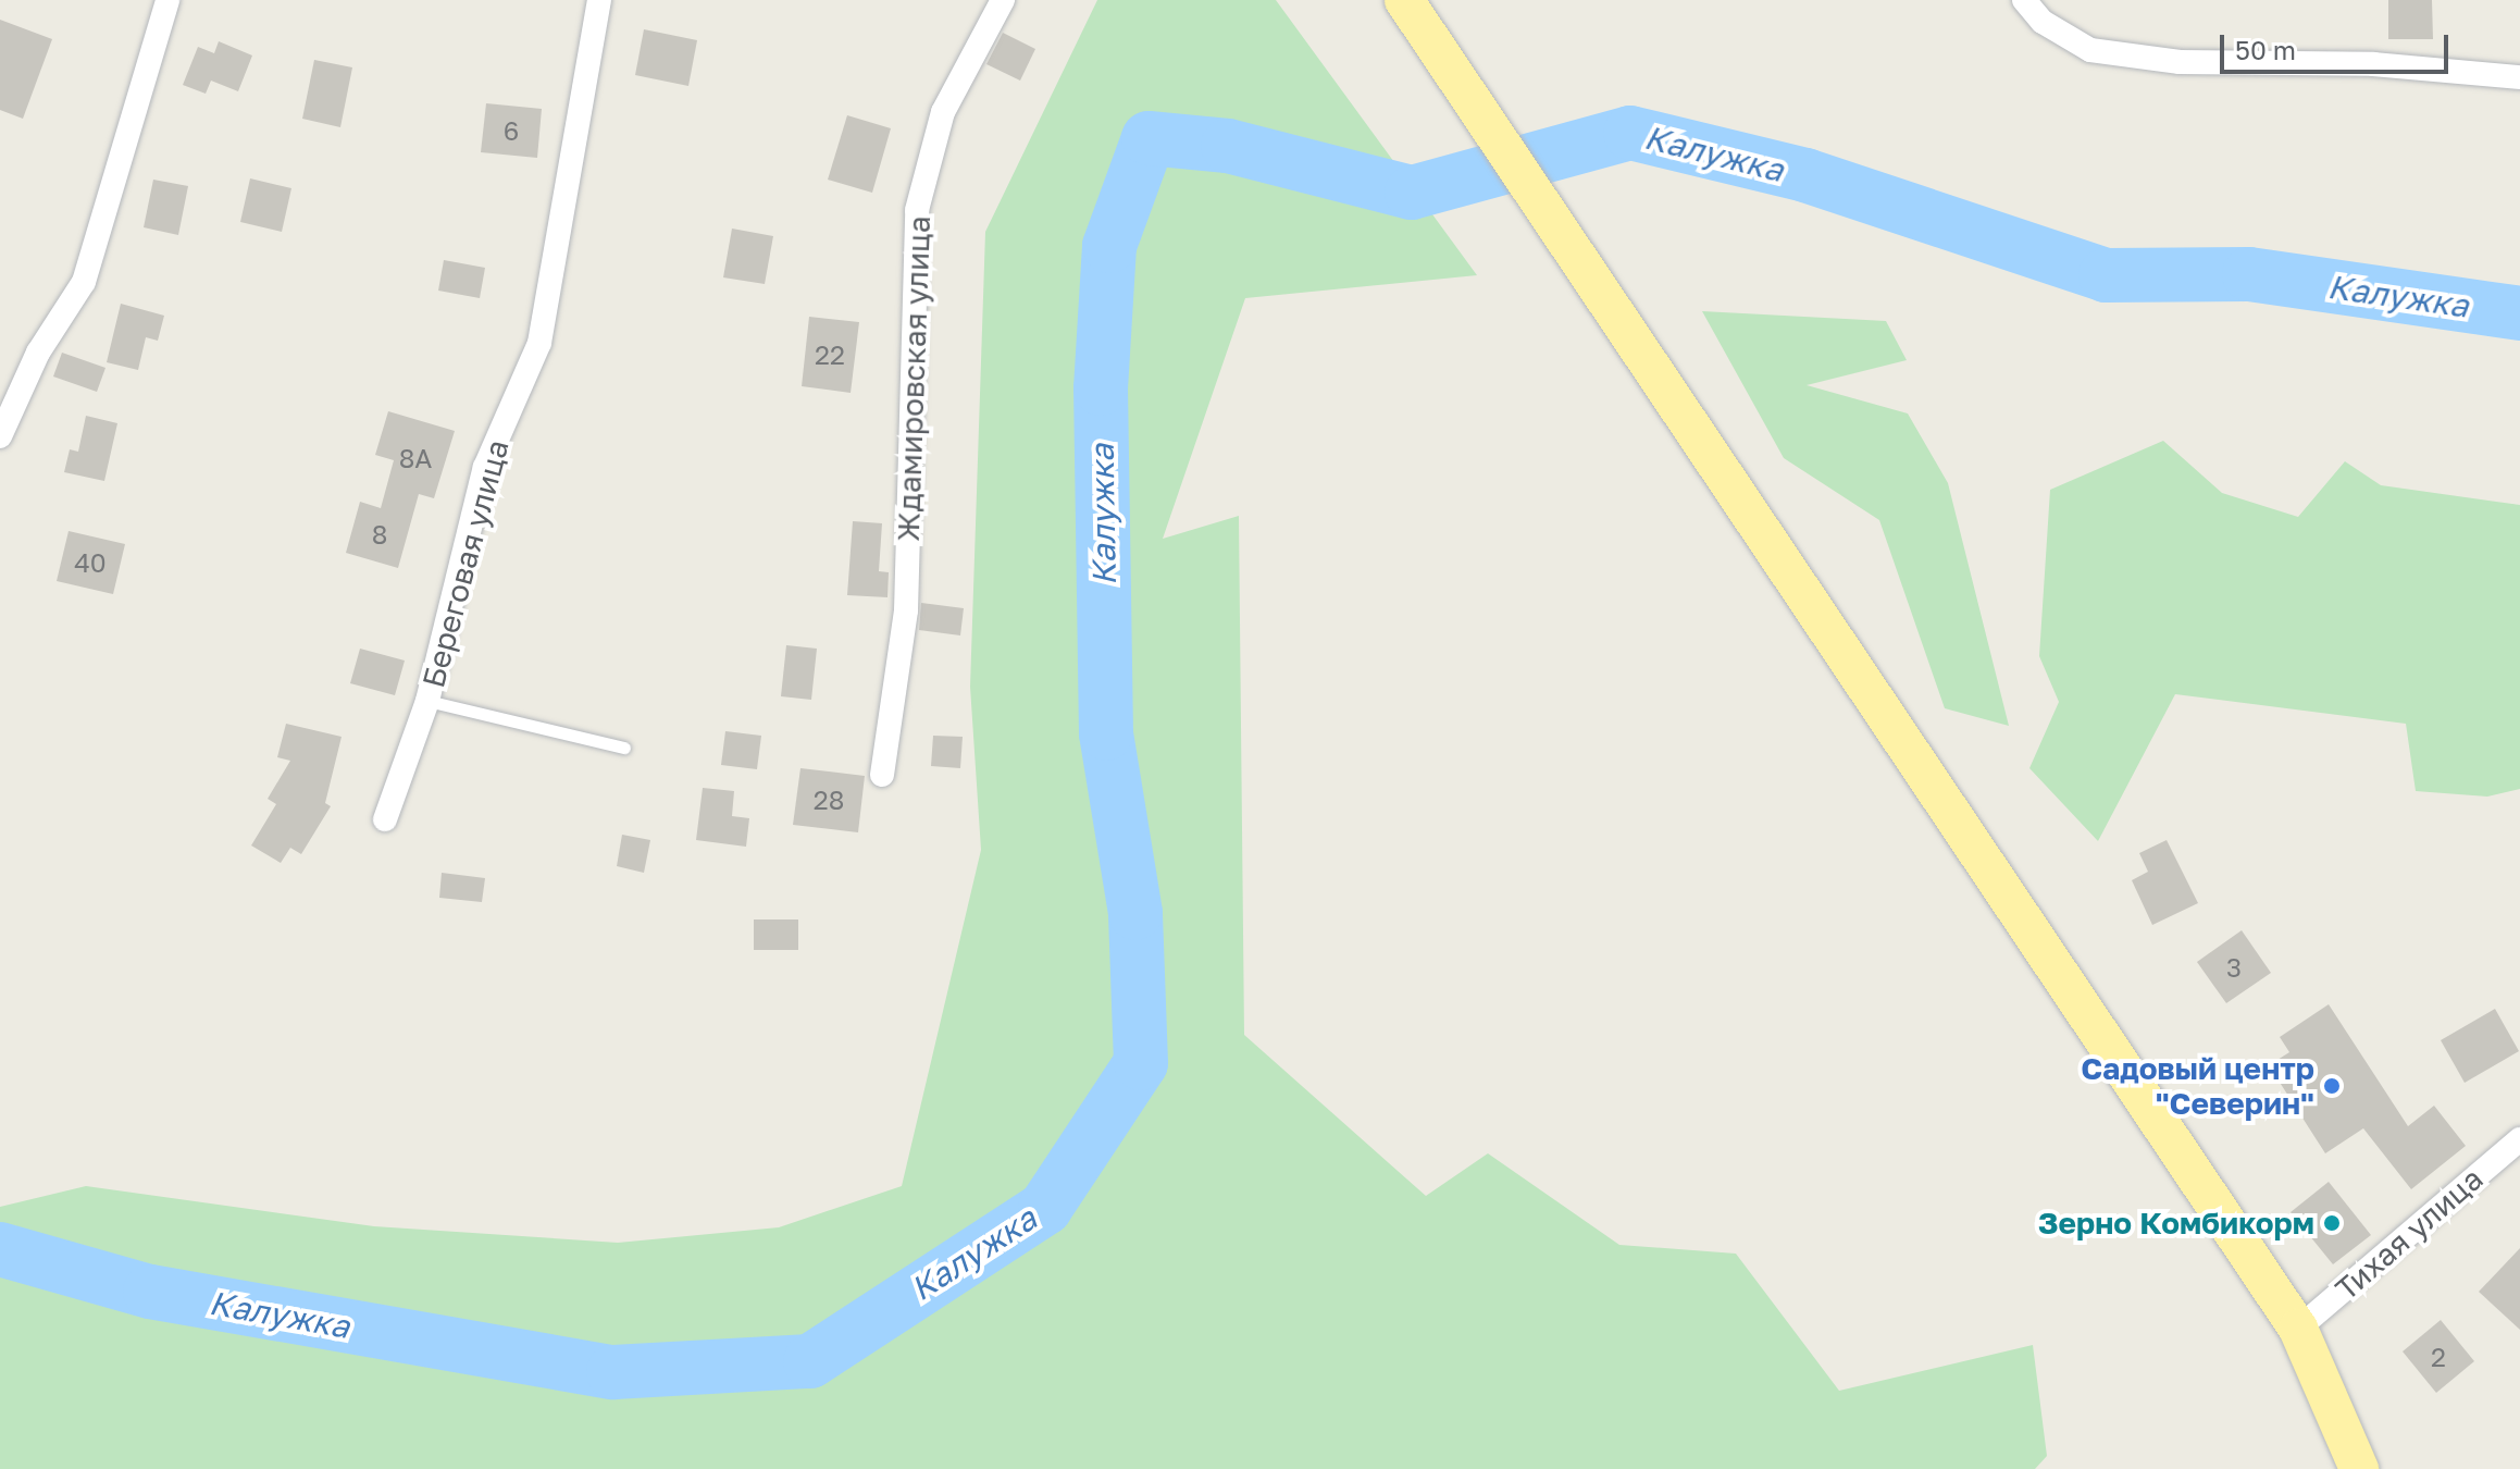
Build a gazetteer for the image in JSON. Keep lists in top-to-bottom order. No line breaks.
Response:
{"streets":{"street":["Ждамировская улица","Береговая улица","Тихая улица"]},"water":["Калужка"],"places":["Садовый центр \"Северин\"","Зерно Комбикорм"],"house_numbers":["6","22","8А","8","40","28","3","2"],"scale_bar":"50 m"}
